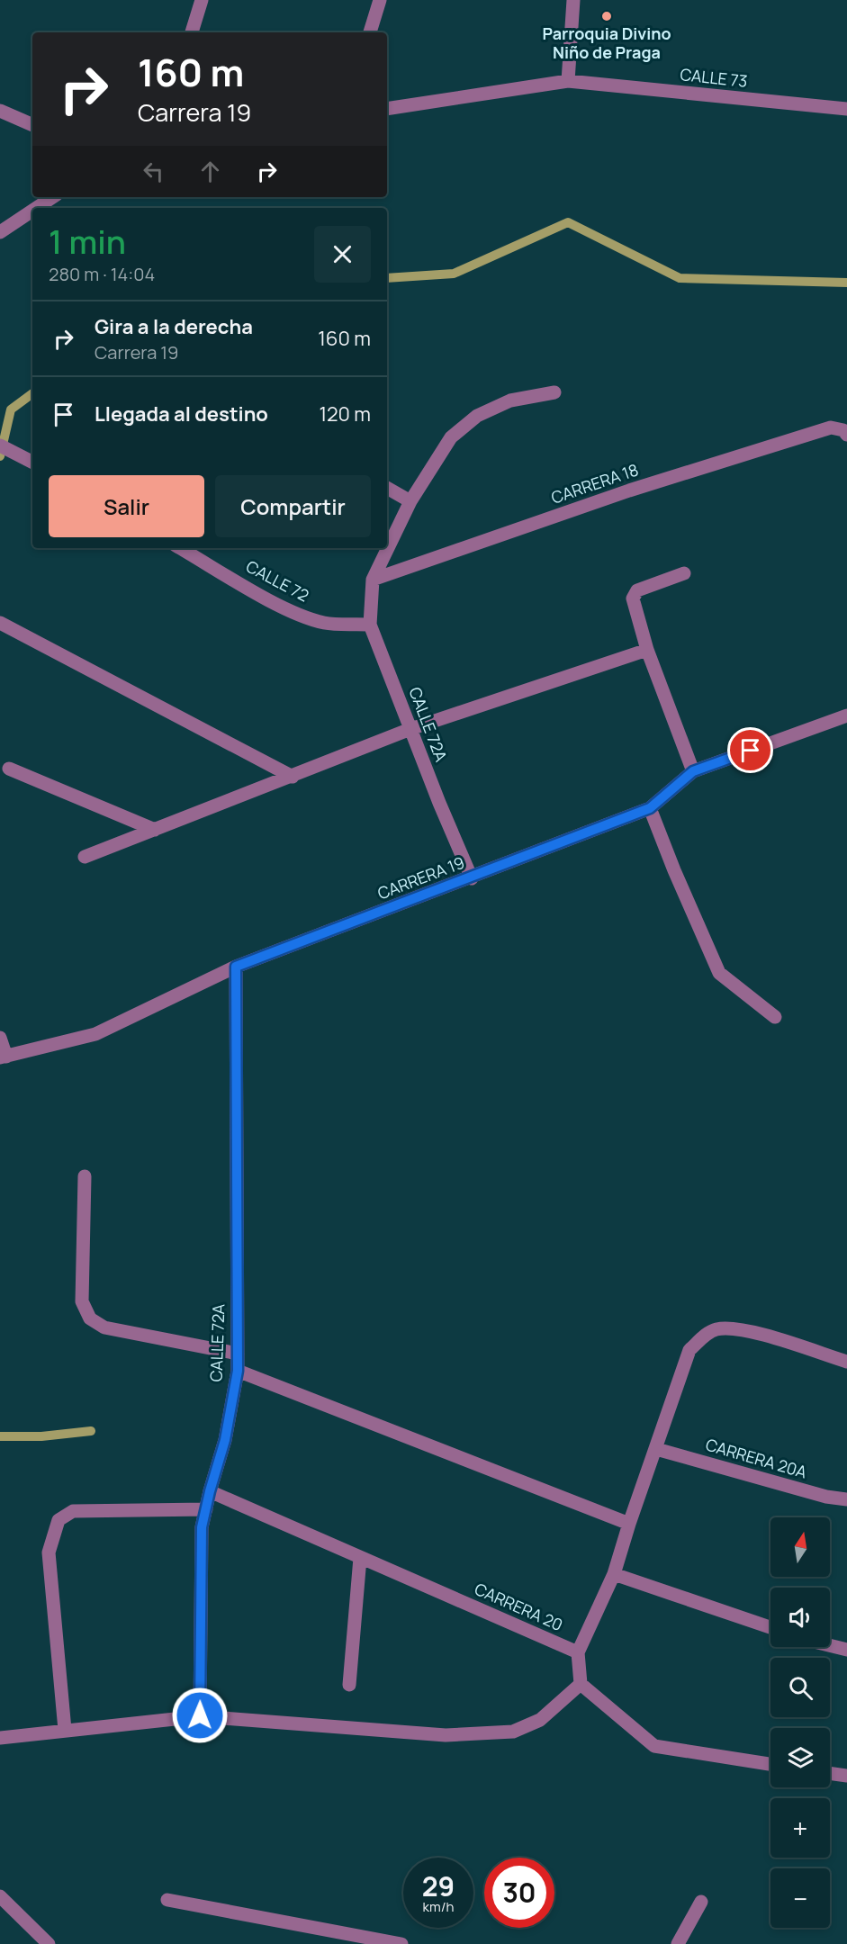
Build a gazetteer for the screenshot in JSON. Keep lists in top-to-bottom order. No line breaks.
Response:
{"streets":{"street":["CALLE 73","CARRERA 18","CALLE 72","CALLE 72A","CARRERA 19","CARRERA 20A","CARRERA 20"]},"crossings":[["CARRERA 18","CALLE 72A"],["CALLE 72","CALLE 72A"],["CALLE 72A","CARRERA 19"],["CALLE 72A","CARRERA 20"]],"places":["Parroquia Divino Niño de Praga"],"north":"top","page":{"turn":["160 m","Carrera 19"],"heading":["1 min","280 m · 14:04"],"list":[{"name":"Gira a la derecha","note":"Carrera 19","value":"160 m"},{"name":"Llegada al destino","value":"120 m"}],"buttons":["Salir","Compartir"],"map_buttons":["+","−"],"speed":"29 km/h","limit":"30"}}
